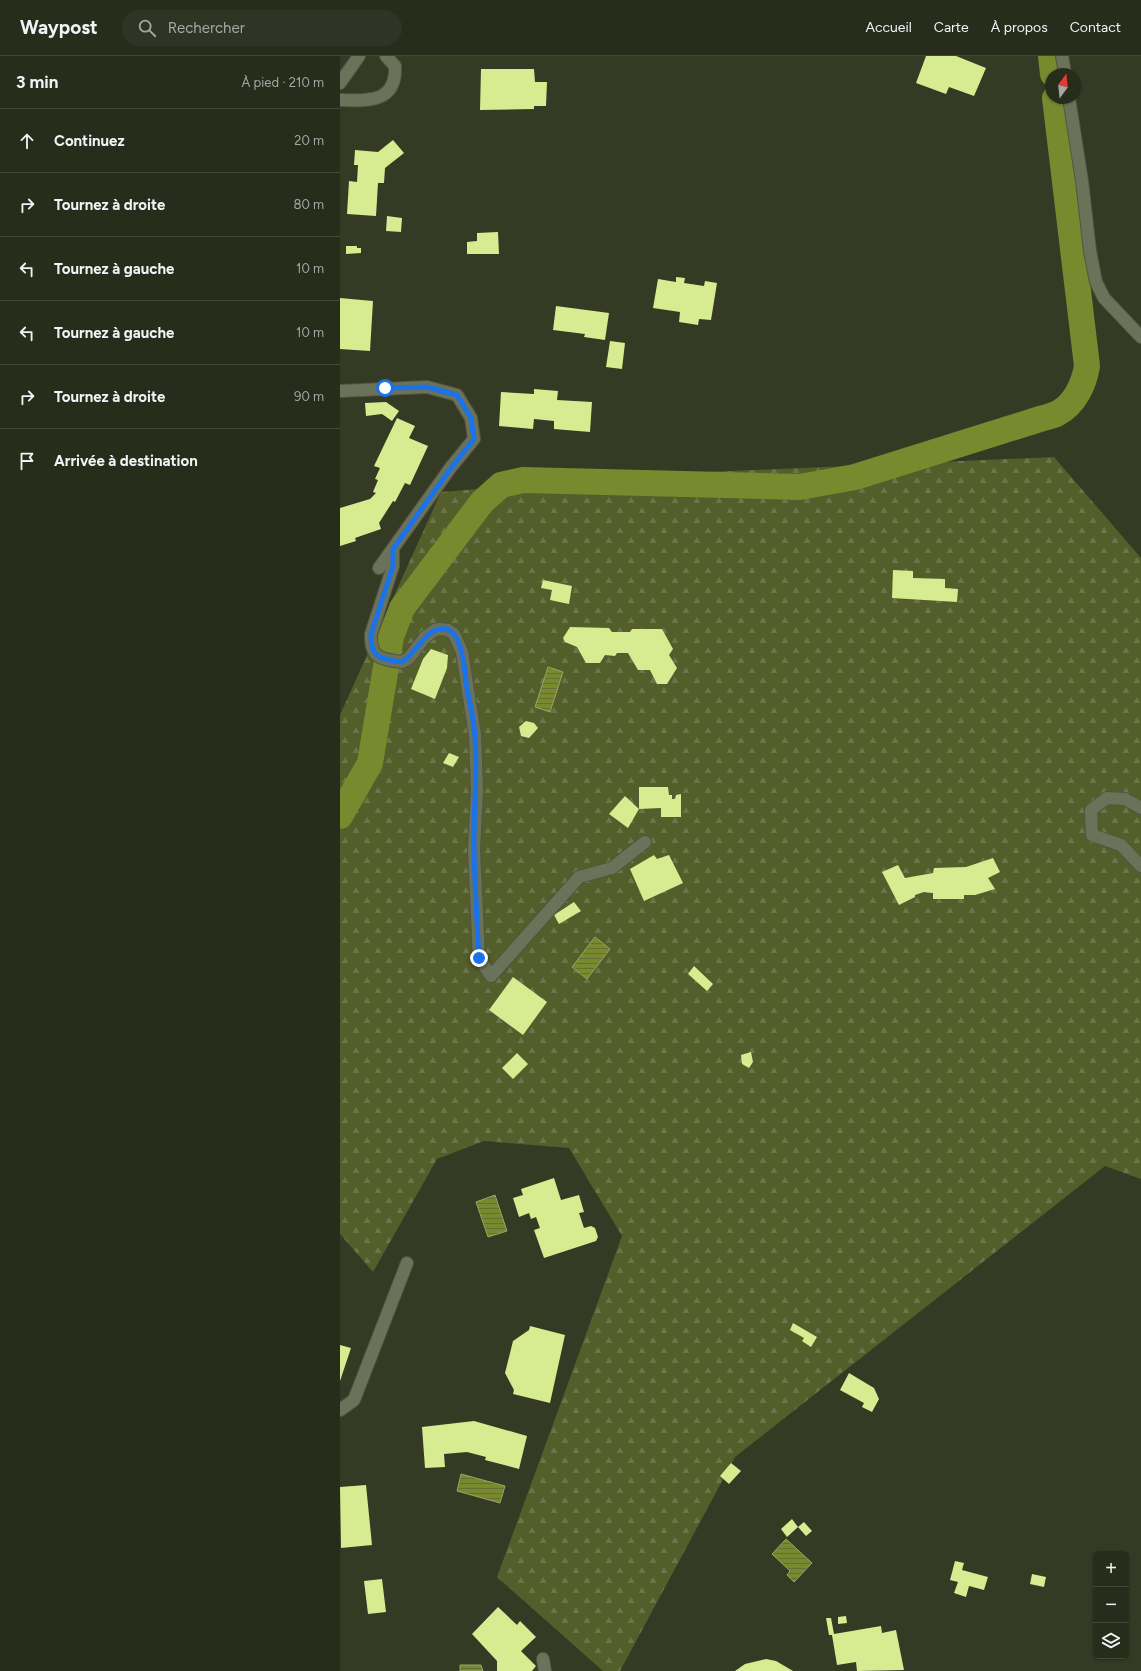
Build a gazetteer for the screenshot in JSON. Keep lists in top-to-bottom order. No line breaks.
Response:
{"north":"top","page":{"header":"Waypost","search":"Rechercher","nav":["Accueil","Carte","À propos","Contact"],"heading":["3 min","À pied · 210 m"],"list":[["Continuez","20 m"],["Tournez à droite","80 m"],["Tournez à gauche","10 m"],["Tournez à gauche","10 m"],["Tournez à droite","90 m"],"Arrivée à destination"],"map_buttons":["+","−"]}}
